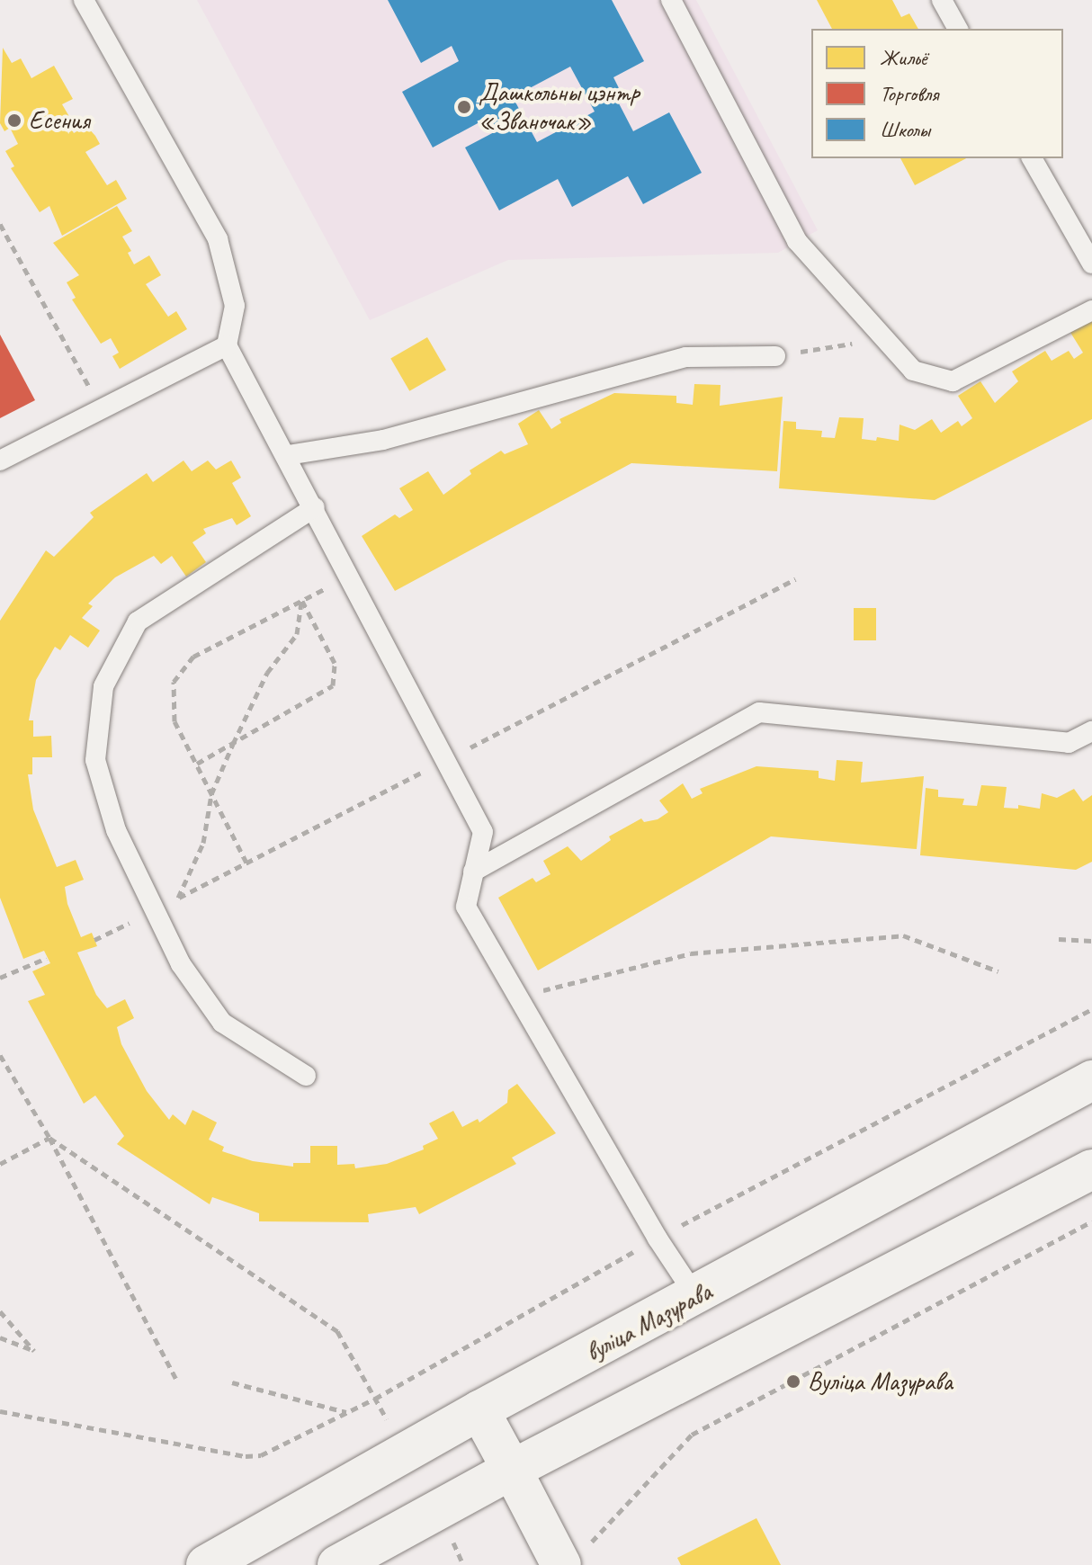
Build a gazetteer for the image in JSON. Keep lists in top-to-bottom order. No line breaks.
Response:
{"streets":{"main road":["вуліца Мазурава"]},"places":["Дашкольны цэнтр «Званочак»","Есения","Вуліца Мазурава"],"legend":["Жильё","Торговля","Школы"]}
